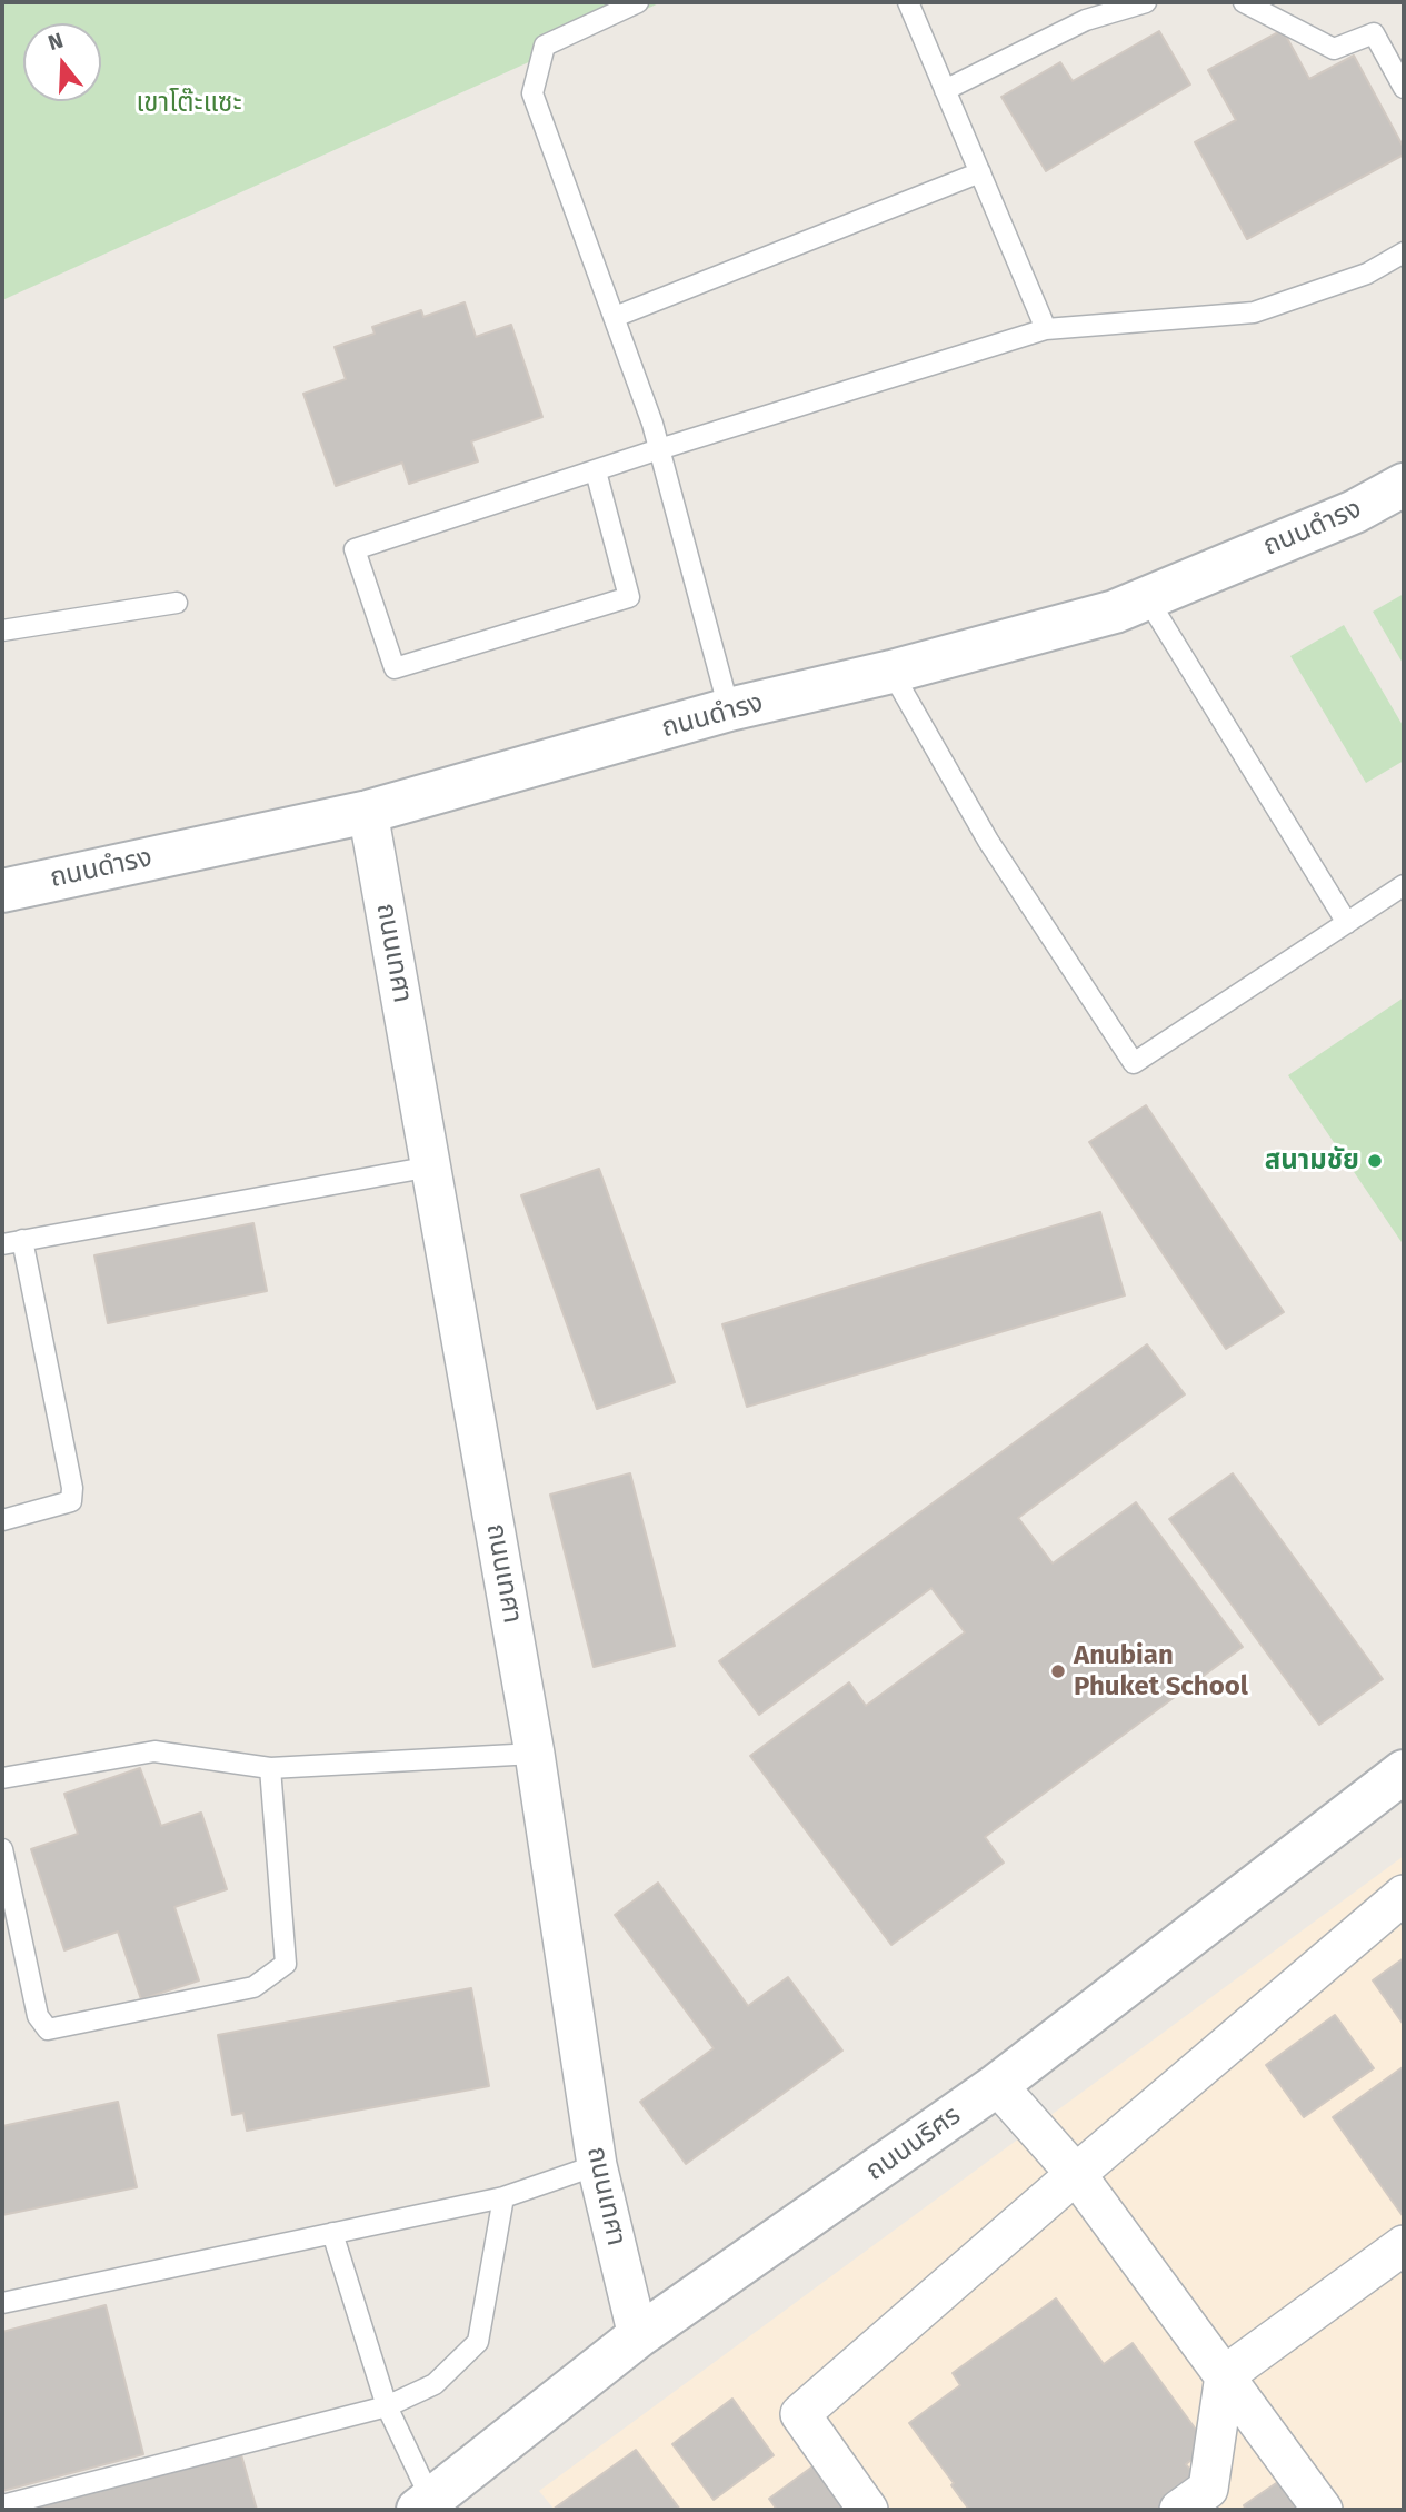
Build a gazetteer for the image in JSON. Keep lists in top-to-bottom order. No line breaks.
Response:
{"streets":{"street":["ถนนดำรง","ถนนเทศา","ถนนนริศร"]},"crossings":[["ถนนดำรง","ถนนเทศา"],["ถนนเทศา","ถนนนริศร"]],"parks":["เขาโต๊ะแซะ"],"places":["สนามชัย","Anubian Phuket School"],"north":"top"}
